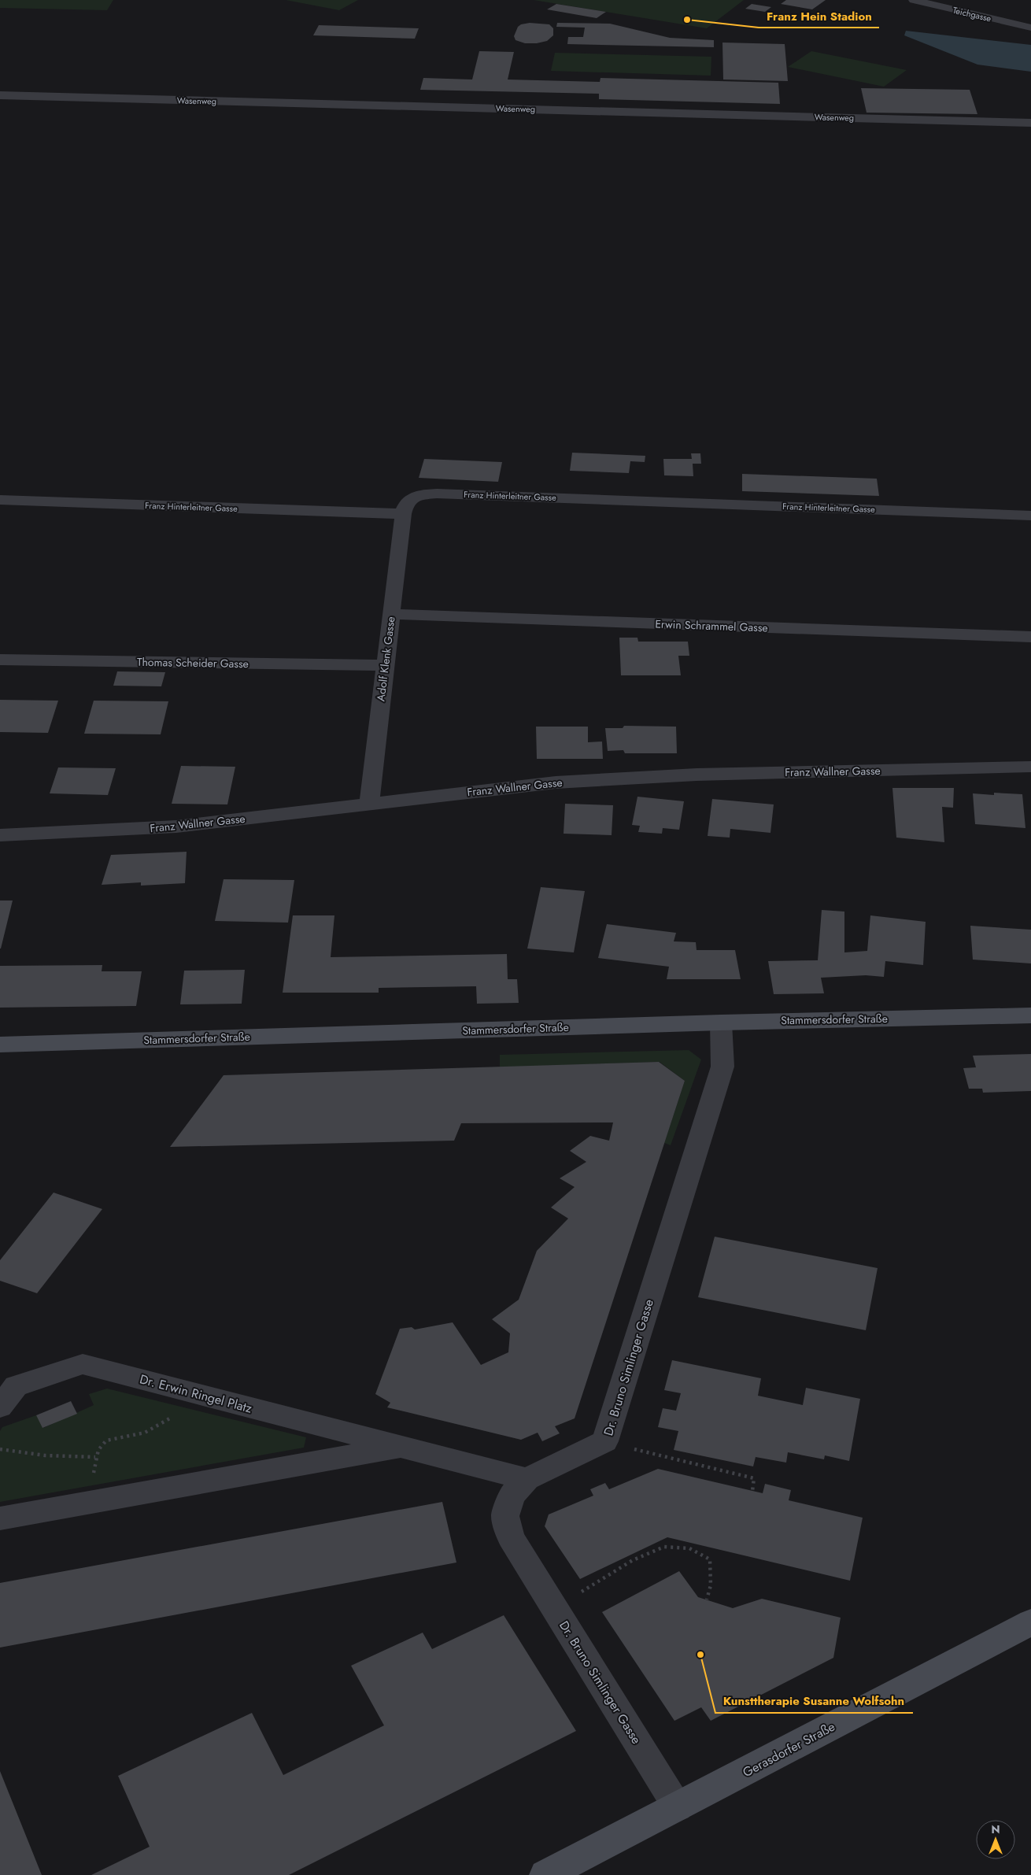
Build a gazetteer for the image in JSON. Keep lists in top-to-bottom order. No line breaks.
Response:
{"streets":{"main road":["Stammersdorfer Straße","Gerasdorfer Straße"],"street":["Teichgasse","Wasenweg","Franz Hinterleitner Gasse","Erwin Schrammel Gasse","Adolf Klenk Gasse","Thomas Scheider Gasse","Franz Wallner Gasse","Dr. Bruno Simlinger Gasse","Dr. Erwin Ringel Platz"]},"crossings":[["Franz Hinterleitner Gasse","Adolf Klenk Gasse"],["Erwin Schrammel Gasse","Adolf Klenk Gasse"],["Adolf Klenk Gasse","Thomas Scheider Gasse"],["Adolf Klenk Gasse","Franz Wallner Gasse"],["Stammersdorfer Straße","Dr. Bruno Simlinger Gasse"],["Dr. Bruno Simlinger Gasse","Dr. Erwin Ringel Platz"],["Dr. Bruno Simlinger Gasse","Gerasdorfer Straße"]],"places":["Franz Hein Stadion","Kunsttherapie Susanne Wolfsohn"],"north":"top"}
